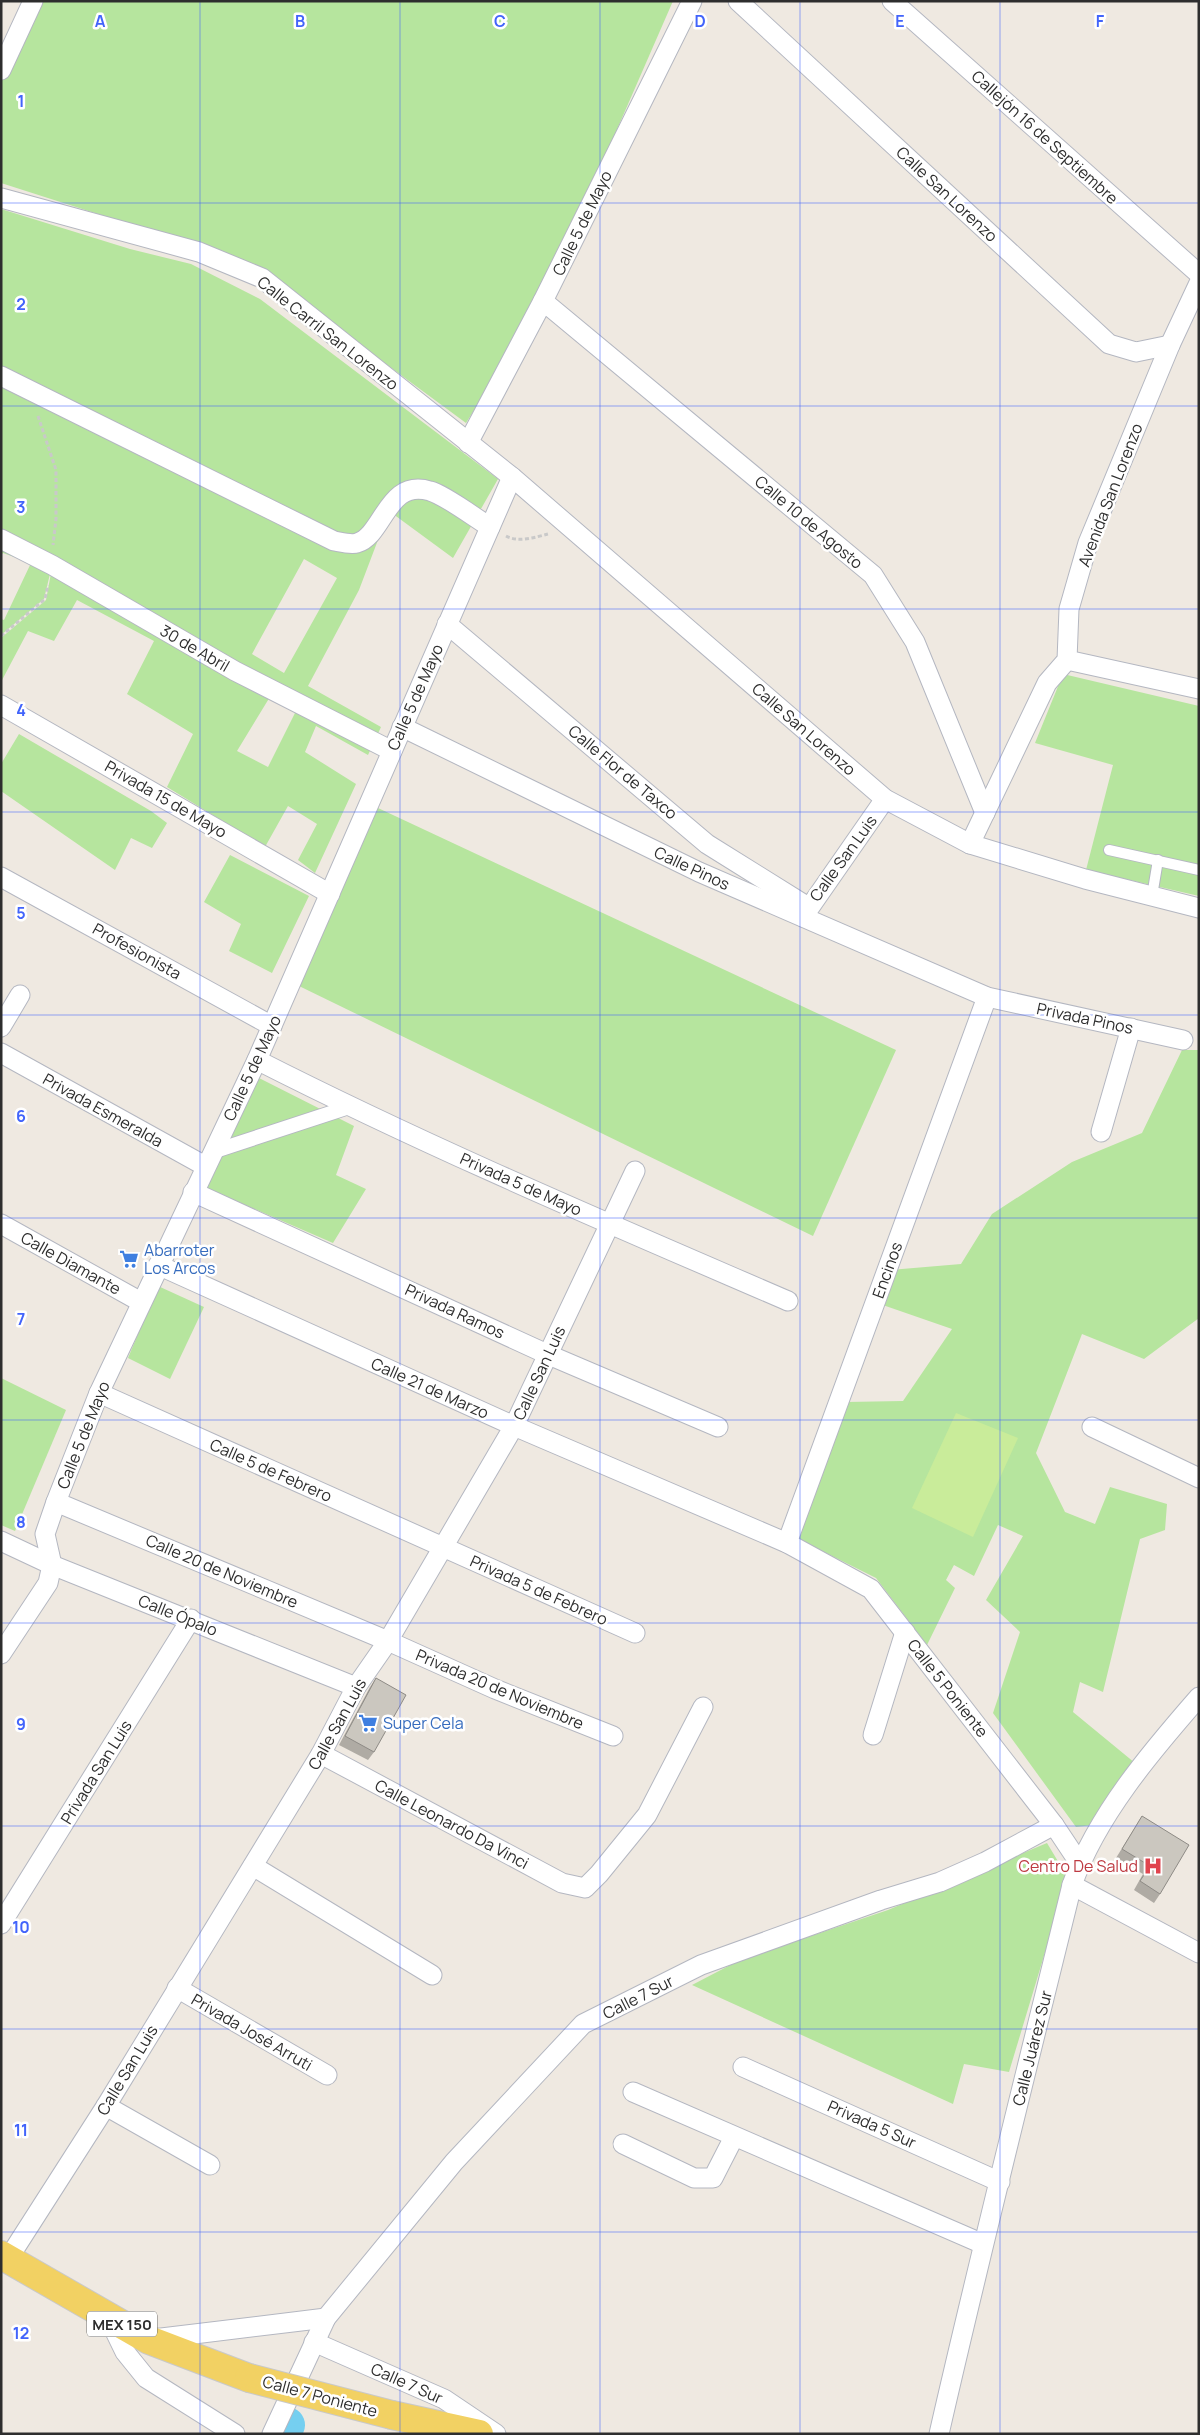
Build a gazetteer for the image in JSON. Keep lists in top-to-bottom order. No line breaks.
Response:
{"streets":{"main road":["MEX 150","Calle 7 Poniente"],"street":["Callejón 16 de Septiembre","Calle San Lorenzo","Calle 5 de Mayo","Calle Carril San Lorenzo","Avenida San Lorenzo","Calle 10 de Agosto","30 de Abril","Calle Flor de Taxco","Privada 15 de Mayo","Calle San Luis","Calle Pinos","Profesionista","Privada Pinos","Privada Esmeralda","Privada 5 de Mayo","Calle Diamante","Encinos","Privada Ramos","Calle 21 de Marzo","Calle 5 de Febrero","Calle 20 de Noviembre","Privada 5 de Febrero","Calle Ópalo","Calle 5 Poniente","Privada 20 de Noviembre","Privada San Luis","Calle Leonardo Da Vinci","Calle 7 Sur","Privada José Arruti","Calle Juárez Sur","Privada 5 Sur"]},"crossings":[["Calle San Lorenzo","Calle 5 de Mayo"],["Calle San Lorenzo","Calle Carril San Lorenzo"],["Calle San Lorenzo","Avenida San Lorenzo"],["Calle San Lorenzo","Calle San Luis"],["Calle 5 de Mayo","Calle Carril San Lorenzo"],["Calle 5 de Mayo","Calle 10 de Agosto"],["Calle 5 de Mayo","30 de Abril"],["Calle 5 de Mayo","Calle Flor de Taxco"],["Calle 5 de Mayo","Privada 15 de Mayo"],["Calle 5 de Mayo","Calle Pinos"],["Calle 5 de Mayo","Profesionista"],["Calle 5 de Mayo","Privada Esmeralda"],["Calle 5 de Mayo","Privada 5 de Mayo"],["Calle 5 de Mayo","Calle Diamante"],["Calle 5 de Mayo","Privada Ramos"],["Calle 5 de Mayo","Calle 21 de Marzo"],["Calle 5 de Mayo","Calle 5 de Febrero"],["Calle 5 de Mayo","Calle 20 de Noviembre"],["Calle 5 de Mayo","Calle Ópalo"],["Calle Flor de Taxco","Calle San Luis"],["Calle Flor de Taxco","Calle Pinos"],["Calle San Luis","Calle Pinos"],["Calle San Luis","Privada 5 de Mayo"],["Calle San Luis","Privada Ramos"],["Calle San Luis","Calle 21 de Marzo"],["Calle San Luis","Calle 5 de Febrero"],["Calle San Luis","Calle 20 de Noviembre"],["Calle San Luis","Privada 5 de Febrero"],["Calle San Luis","Calle Ópalo"],["Calle San Luis","Privada 20 de Noviembre"],["Calle San Luis","Calle Leonardo Da Vinci"],["Calle San Luis","Privada José Arruti"],["Calle San Luis","MEX 150"],["Calle Pinos","Privada Pinos"],["Calle Pinos","Encinos"],["Privada Pinos","Encinos"],["Encinos","Calle 21 de Marzo"],["Encinos","Calle 5 Poniente"],["Calle 21 de Marzo","Calle 5 Poniente"],["Calle 5 de Febrero","Privada 5 de Febrero"],["Calle 20 de Noviembre","Privada 20 de Noviembre"],["Calle Ópalo","Privada San Luis"],["Calle 5 Poniente","Calle 7 Sur"],["Calle 5 Poniente","Calle Juárez Sur"],["Calle Juárez Sur","Privada 5 Sur"],["MEX 150","Calle 7 Poniente"]],"places":{"supermarket":["Abarroter Los Arcos","Super Cela"],"hospital":["Centro De Salud"]},"grid":{"columns":["A","B","C","D","E","F"],"rows":["1","2","3","4","5","6","7","8","9","10","11","12"]}}
